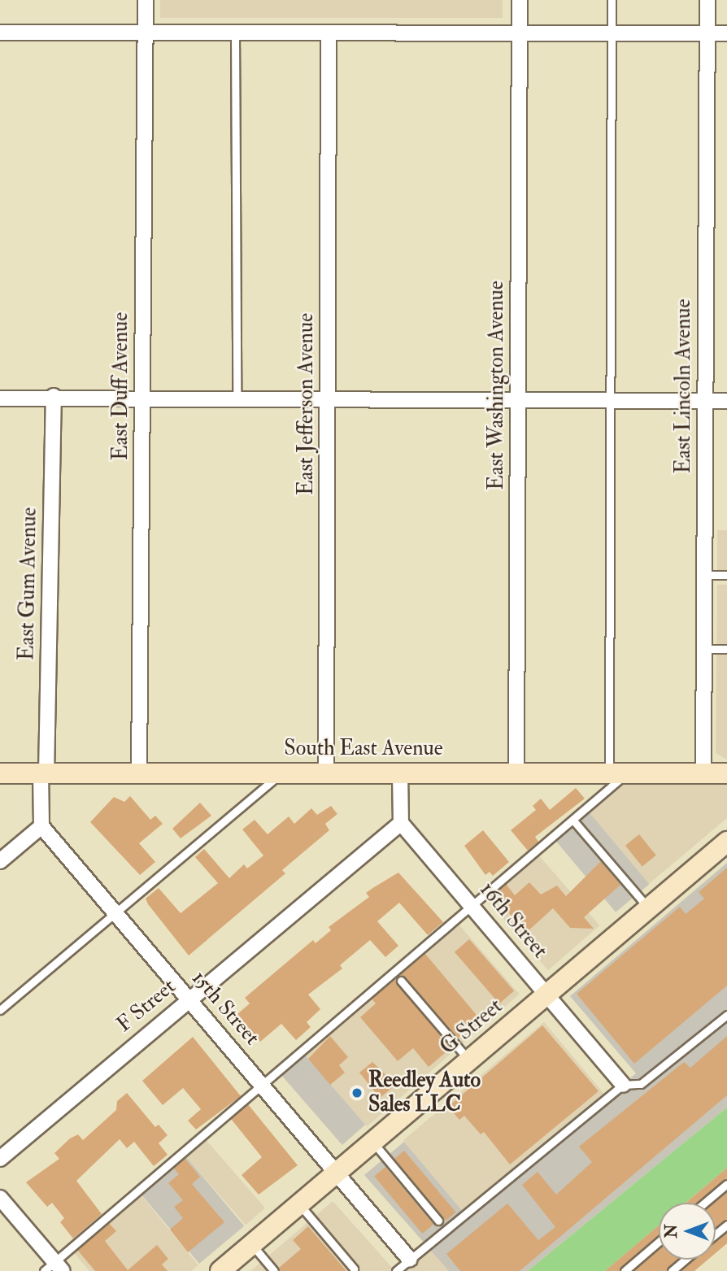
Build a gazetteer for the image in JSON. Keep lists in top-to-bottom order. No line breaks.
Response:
{"streets":{"street":["East Washington Avenue","East Duff Avenue","East Lincoln Avenue","East Jefferson Avenue","East Gum Avenue","South East Avenue","16th Street","F Street","15th Street","G Street"]},"crossings":[["East Washington Avenue","South East Avenue"],["East Duff Avenue","South East Avenue"],["East Lincoln Avenue","South East Avenue"],["East Jefferson Avenue","South East Avenue"],["East Gum Avenue","South East Avenue"],["16th Street","F Street"],["16th Street","G Street"],["F Street","15th Street"],["15th Street","G Street"]],"places":["Reedley Auto Sales LLC"],"north":"left"}
